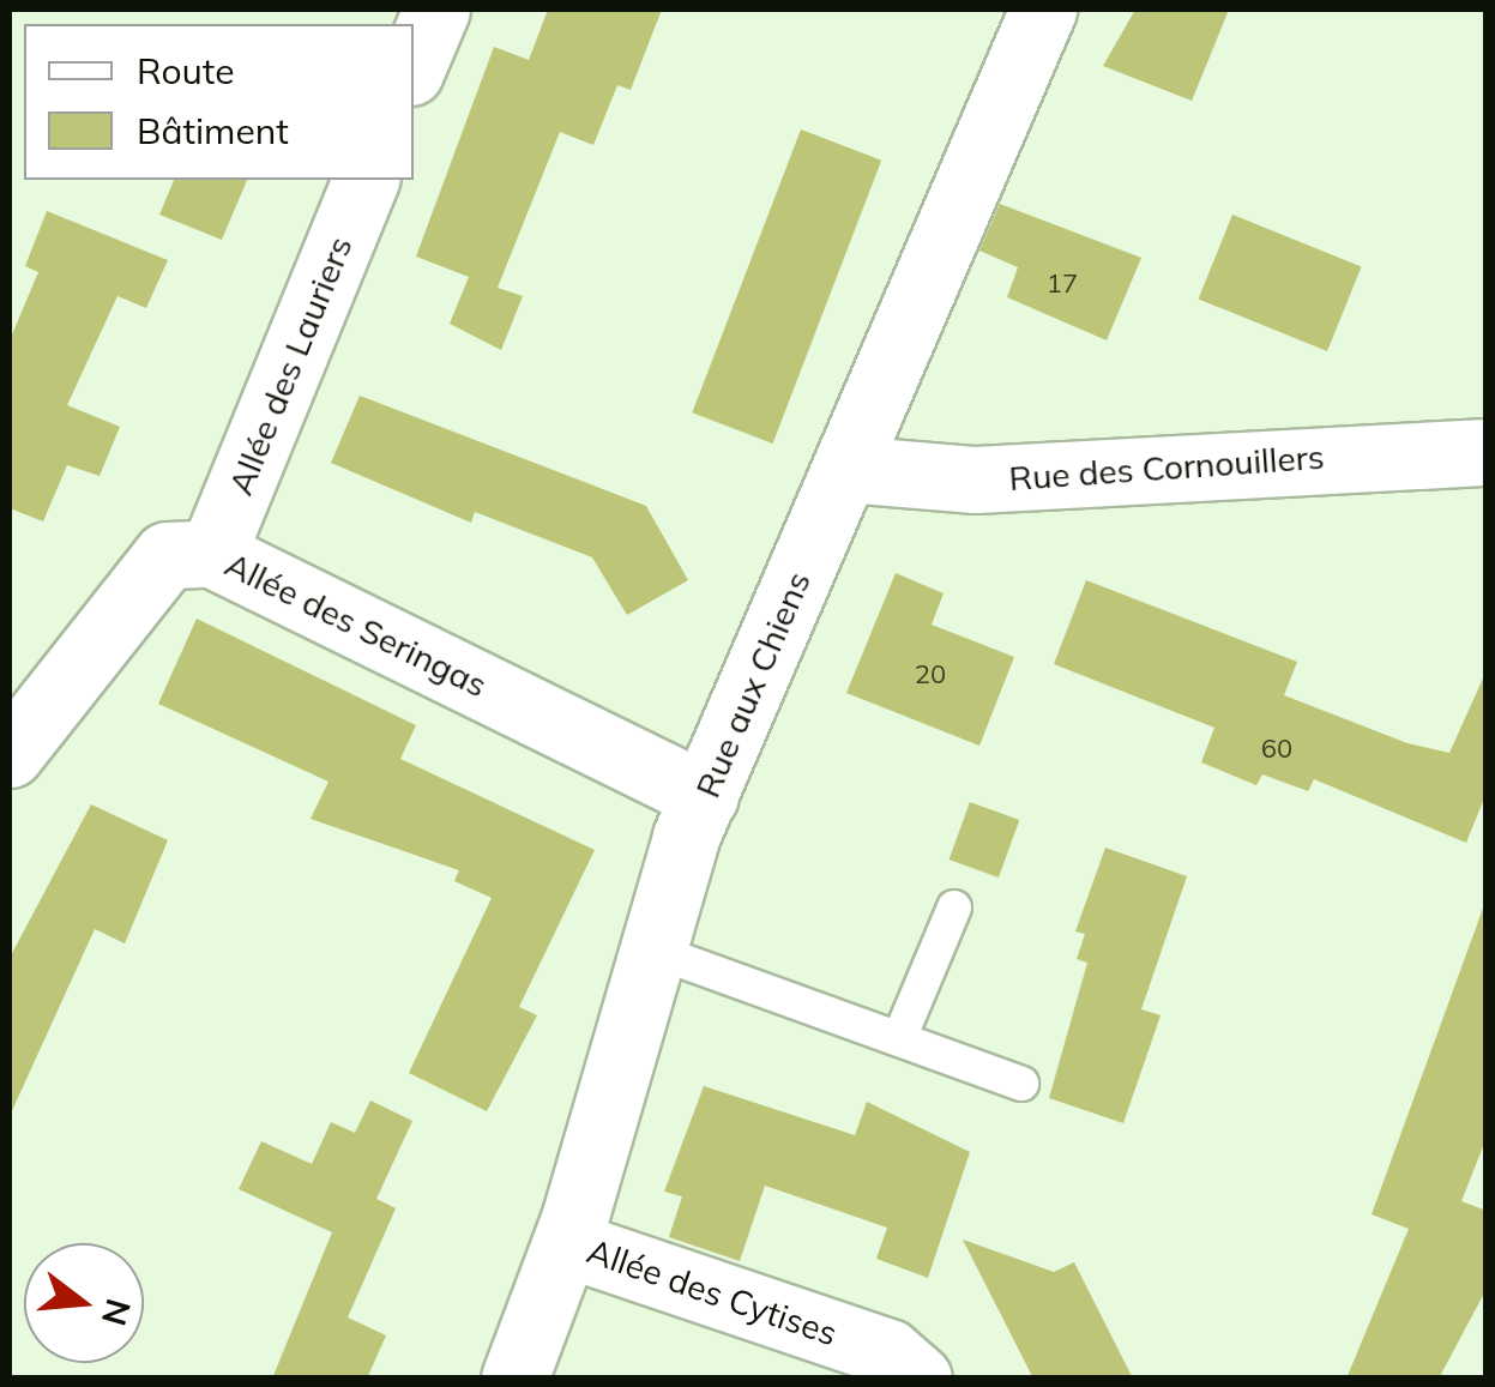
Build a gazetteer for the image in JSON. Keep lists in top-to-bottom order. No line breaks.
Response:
{"streets":{"street":["Allée des Lauriers","Rue des Cornouillers","Allée des Seringas","Rue aux Chiens","Allée des Cytises"]},"crossings":[["Allée des Lauriers","Allée des Seringas"],["Rue des Cornouillers","Rue aux Chiens"],["Allée des Seringas","Rue aux Chiens"],["Rue aux Chiens","Allée des Cytises"]],"house_numbers":["17","20","60"],"legend":["Route","Bâtiment"],"north":"right"}
